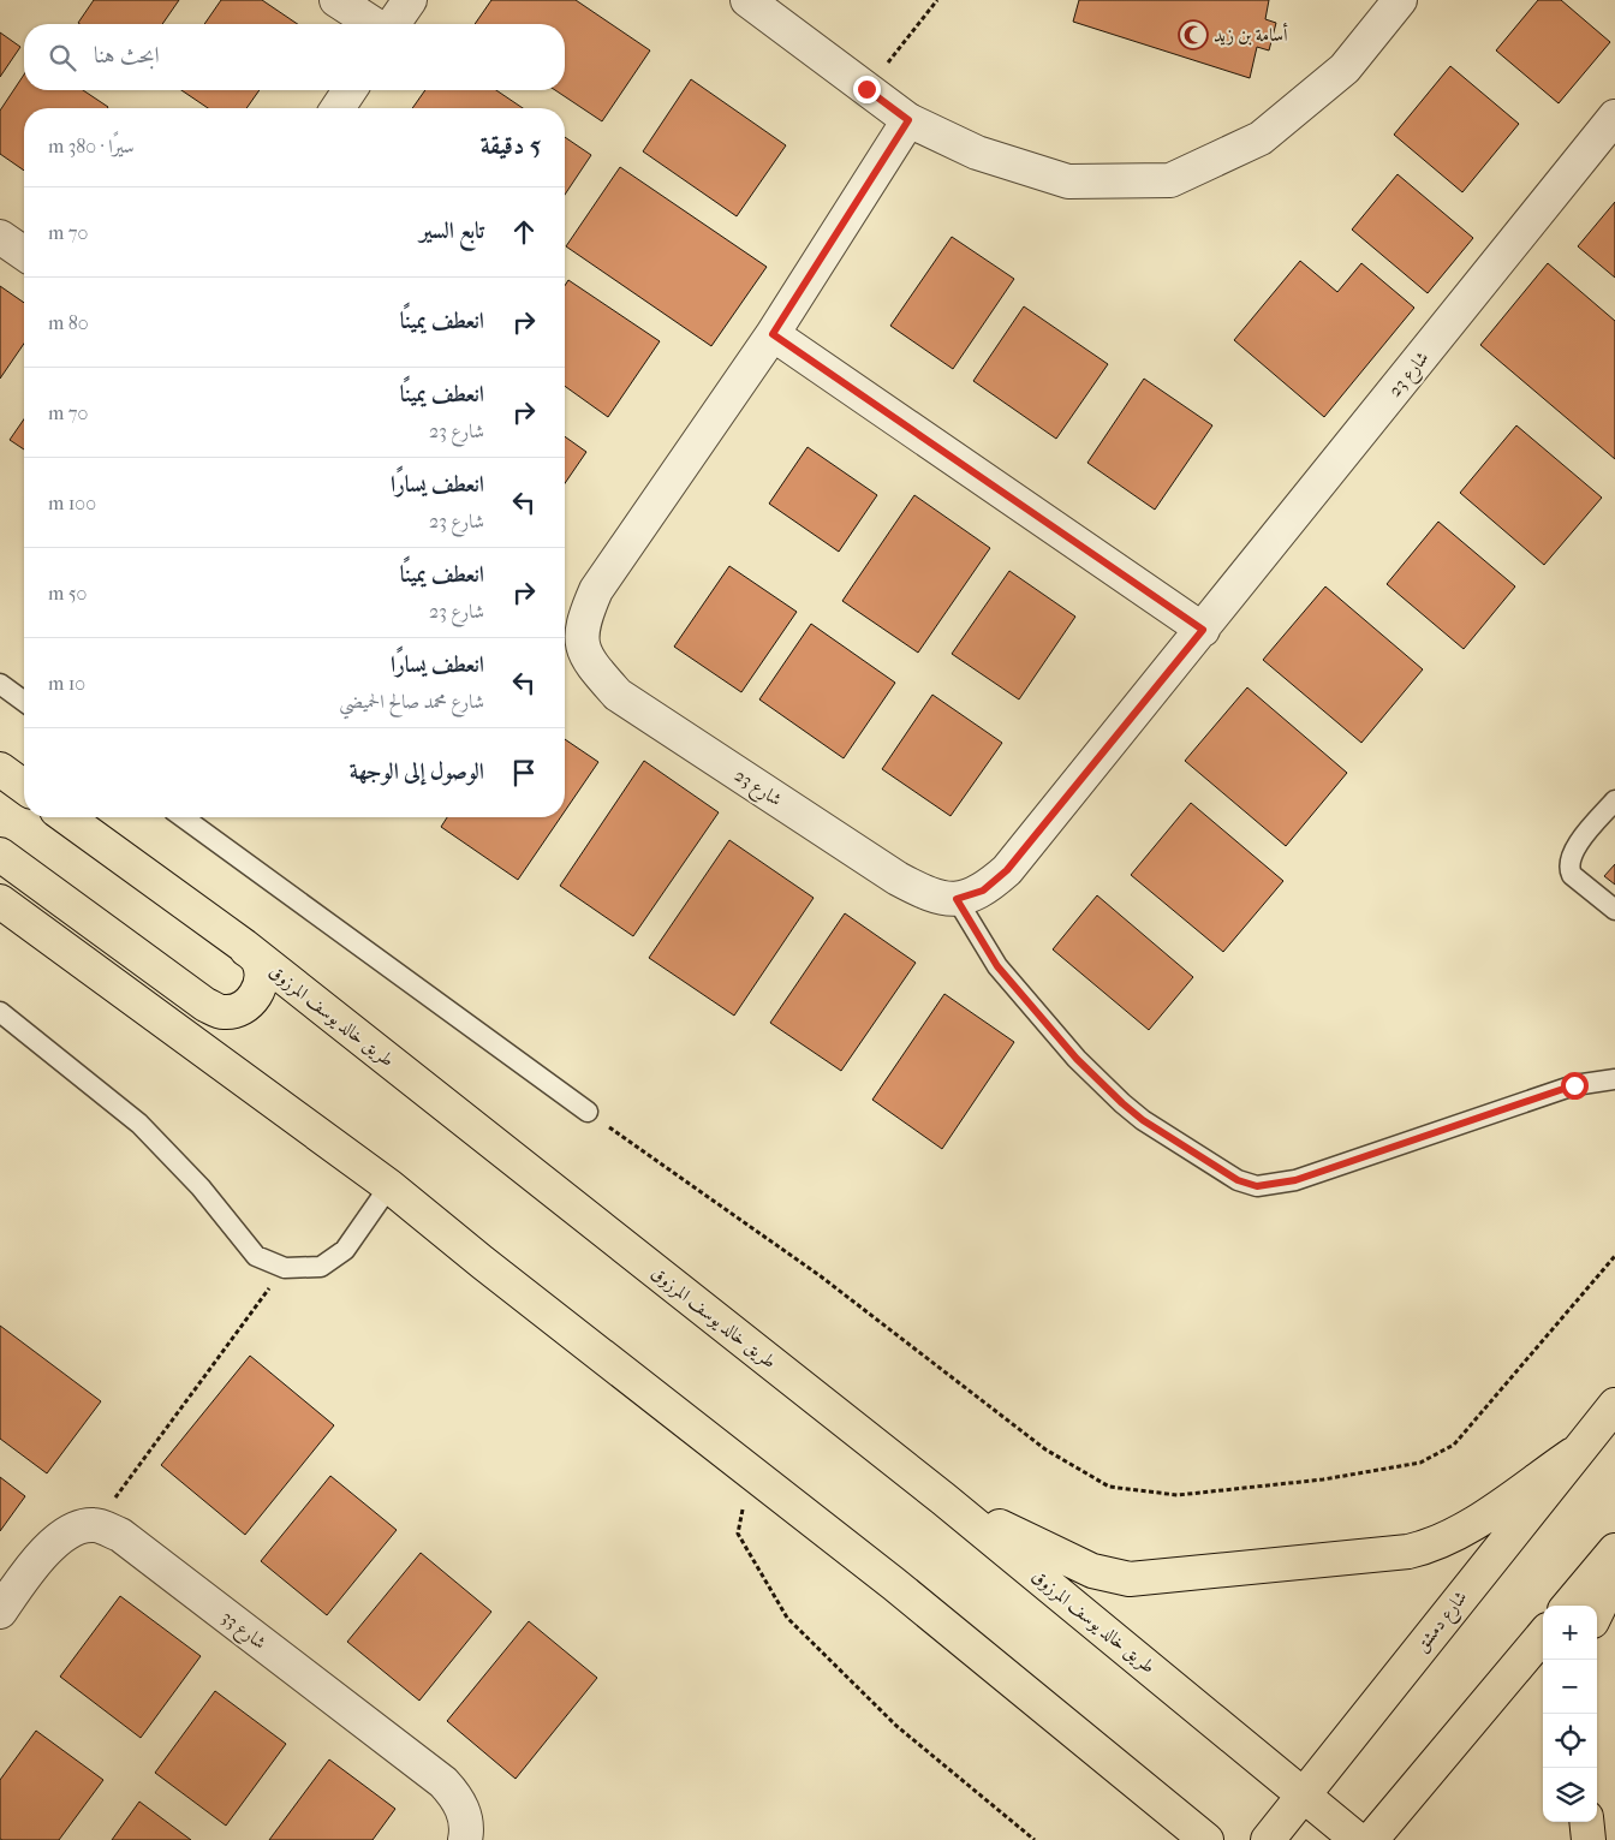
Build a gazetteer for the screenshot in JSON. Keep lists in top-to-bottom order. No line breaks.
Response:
{"streets":{"main road":["طريق خالد يوسف المرزوق","شارع دمشق"],"street":["شارع 23","شارع 33"]},"crossings":[["طريق خالد يوسف المرزوق","شارع دمشق"]],"places":{"mosque":["أسامة بن زيد"]},"page":{"search":"ابحث هنا","heading":["5 دقيقة","سيرًا · 380 m"],"list":[["تابع السير","70 m"],["انعطف يمينًا","80 m"],["انعطف يمينًا","شارع 23","70 m"],["انعطف يسارًا","شارع 23","100 m"],["انعطف يمينًا","شارع 23","50 m"],["انعطف يسارًا","شارع محمد صالح الحميضي","10 m"],"الوصول إلى الوجهة"],"map_buttons":["+","−"]}}
